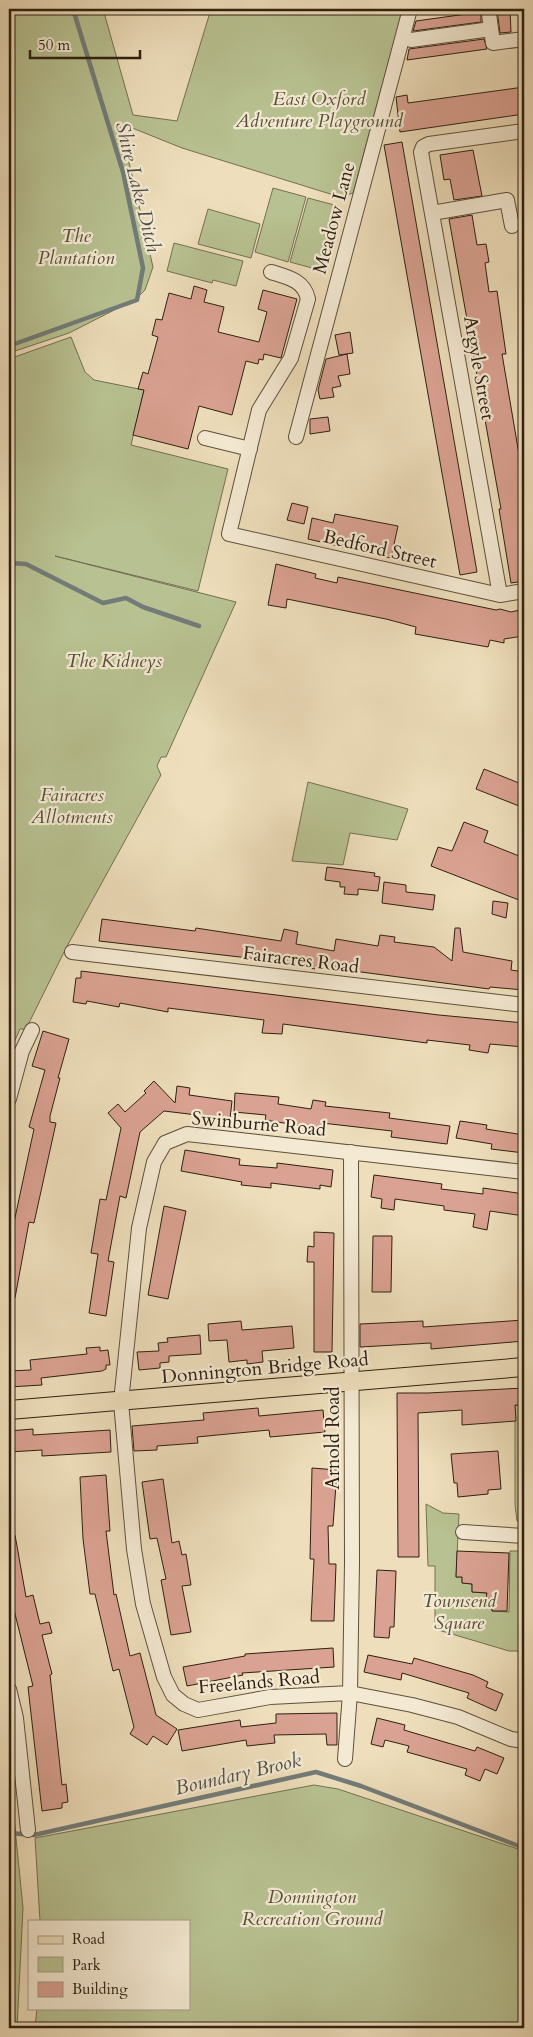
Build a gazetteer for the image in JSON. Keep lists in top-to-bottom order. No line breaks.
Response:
{"streets":{"main road":["Donnington Bridge Road"],"street":["Meadow Lane","Argyle Street","Bedford Street","Fairacres Road","Swinburne Road","Arnold Road","Freelands Road"]},"crossings":[["Argyle Street","Bedford Street"],["Swinburne Road","Donnington Bridge Road"],["Swinburne Road","Arnold Road"],["Swinburne Road","Freelands Road"],["Donnington Bridge Road","Arnold Road"],["Donnington Bridge Road","Freelands Road"],["Arnold Road","Freelands Road"]],"water":["Shire Lake Ditch","Boundary Brook"],"parks":["East Oxford Adventure Playground","The Plantation","The Kidneys","Fairacres Allotments","Townsend Square","Donnington Recreation Ground"],"legend":["Road","Park","Building"],"scale_bar":"50 m"}
